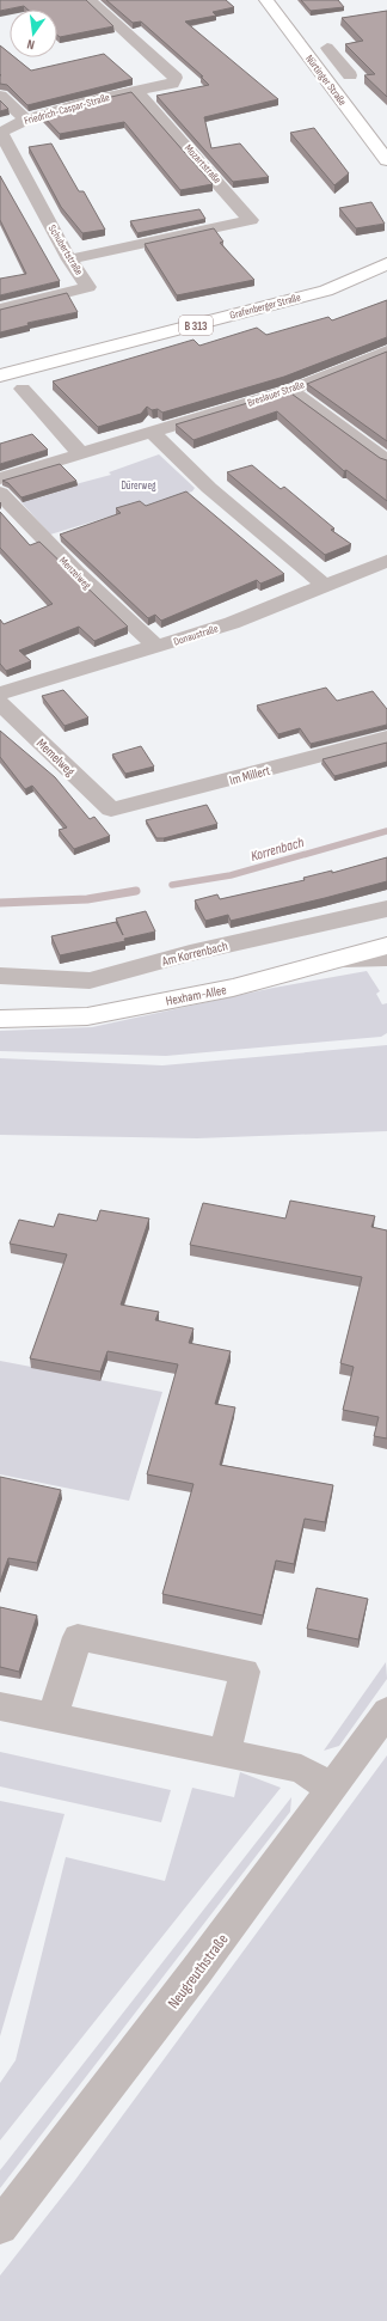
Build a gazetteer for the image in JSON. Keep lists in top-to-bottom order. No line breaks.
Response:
{"streets":{"main road":["Nürtinger Straße","Grafenberger Straße","B 313","Hexham-Allee"],"street":["Friedrich-Caspar-Straße","Mozartstraße","Schubertstraße","Breslauer Straße","Menzelweg","Donaustraße","Memelweg","Im Millert","Am Korrenbach","Neugreuthstraße"]},"crossings":[["Friedrich-Caspar-Straße","Mozartstraße"],["Friedrich-Caspar-Straße","Schubertstraße"],["Mozartstraße","Schubertstraße"],["Menzelweg","Donaustraße"],["Memelweg","Im Millert"]],"water":["Korrenbach"],"parks":["Dürerweg"],"north":"bottom"}
